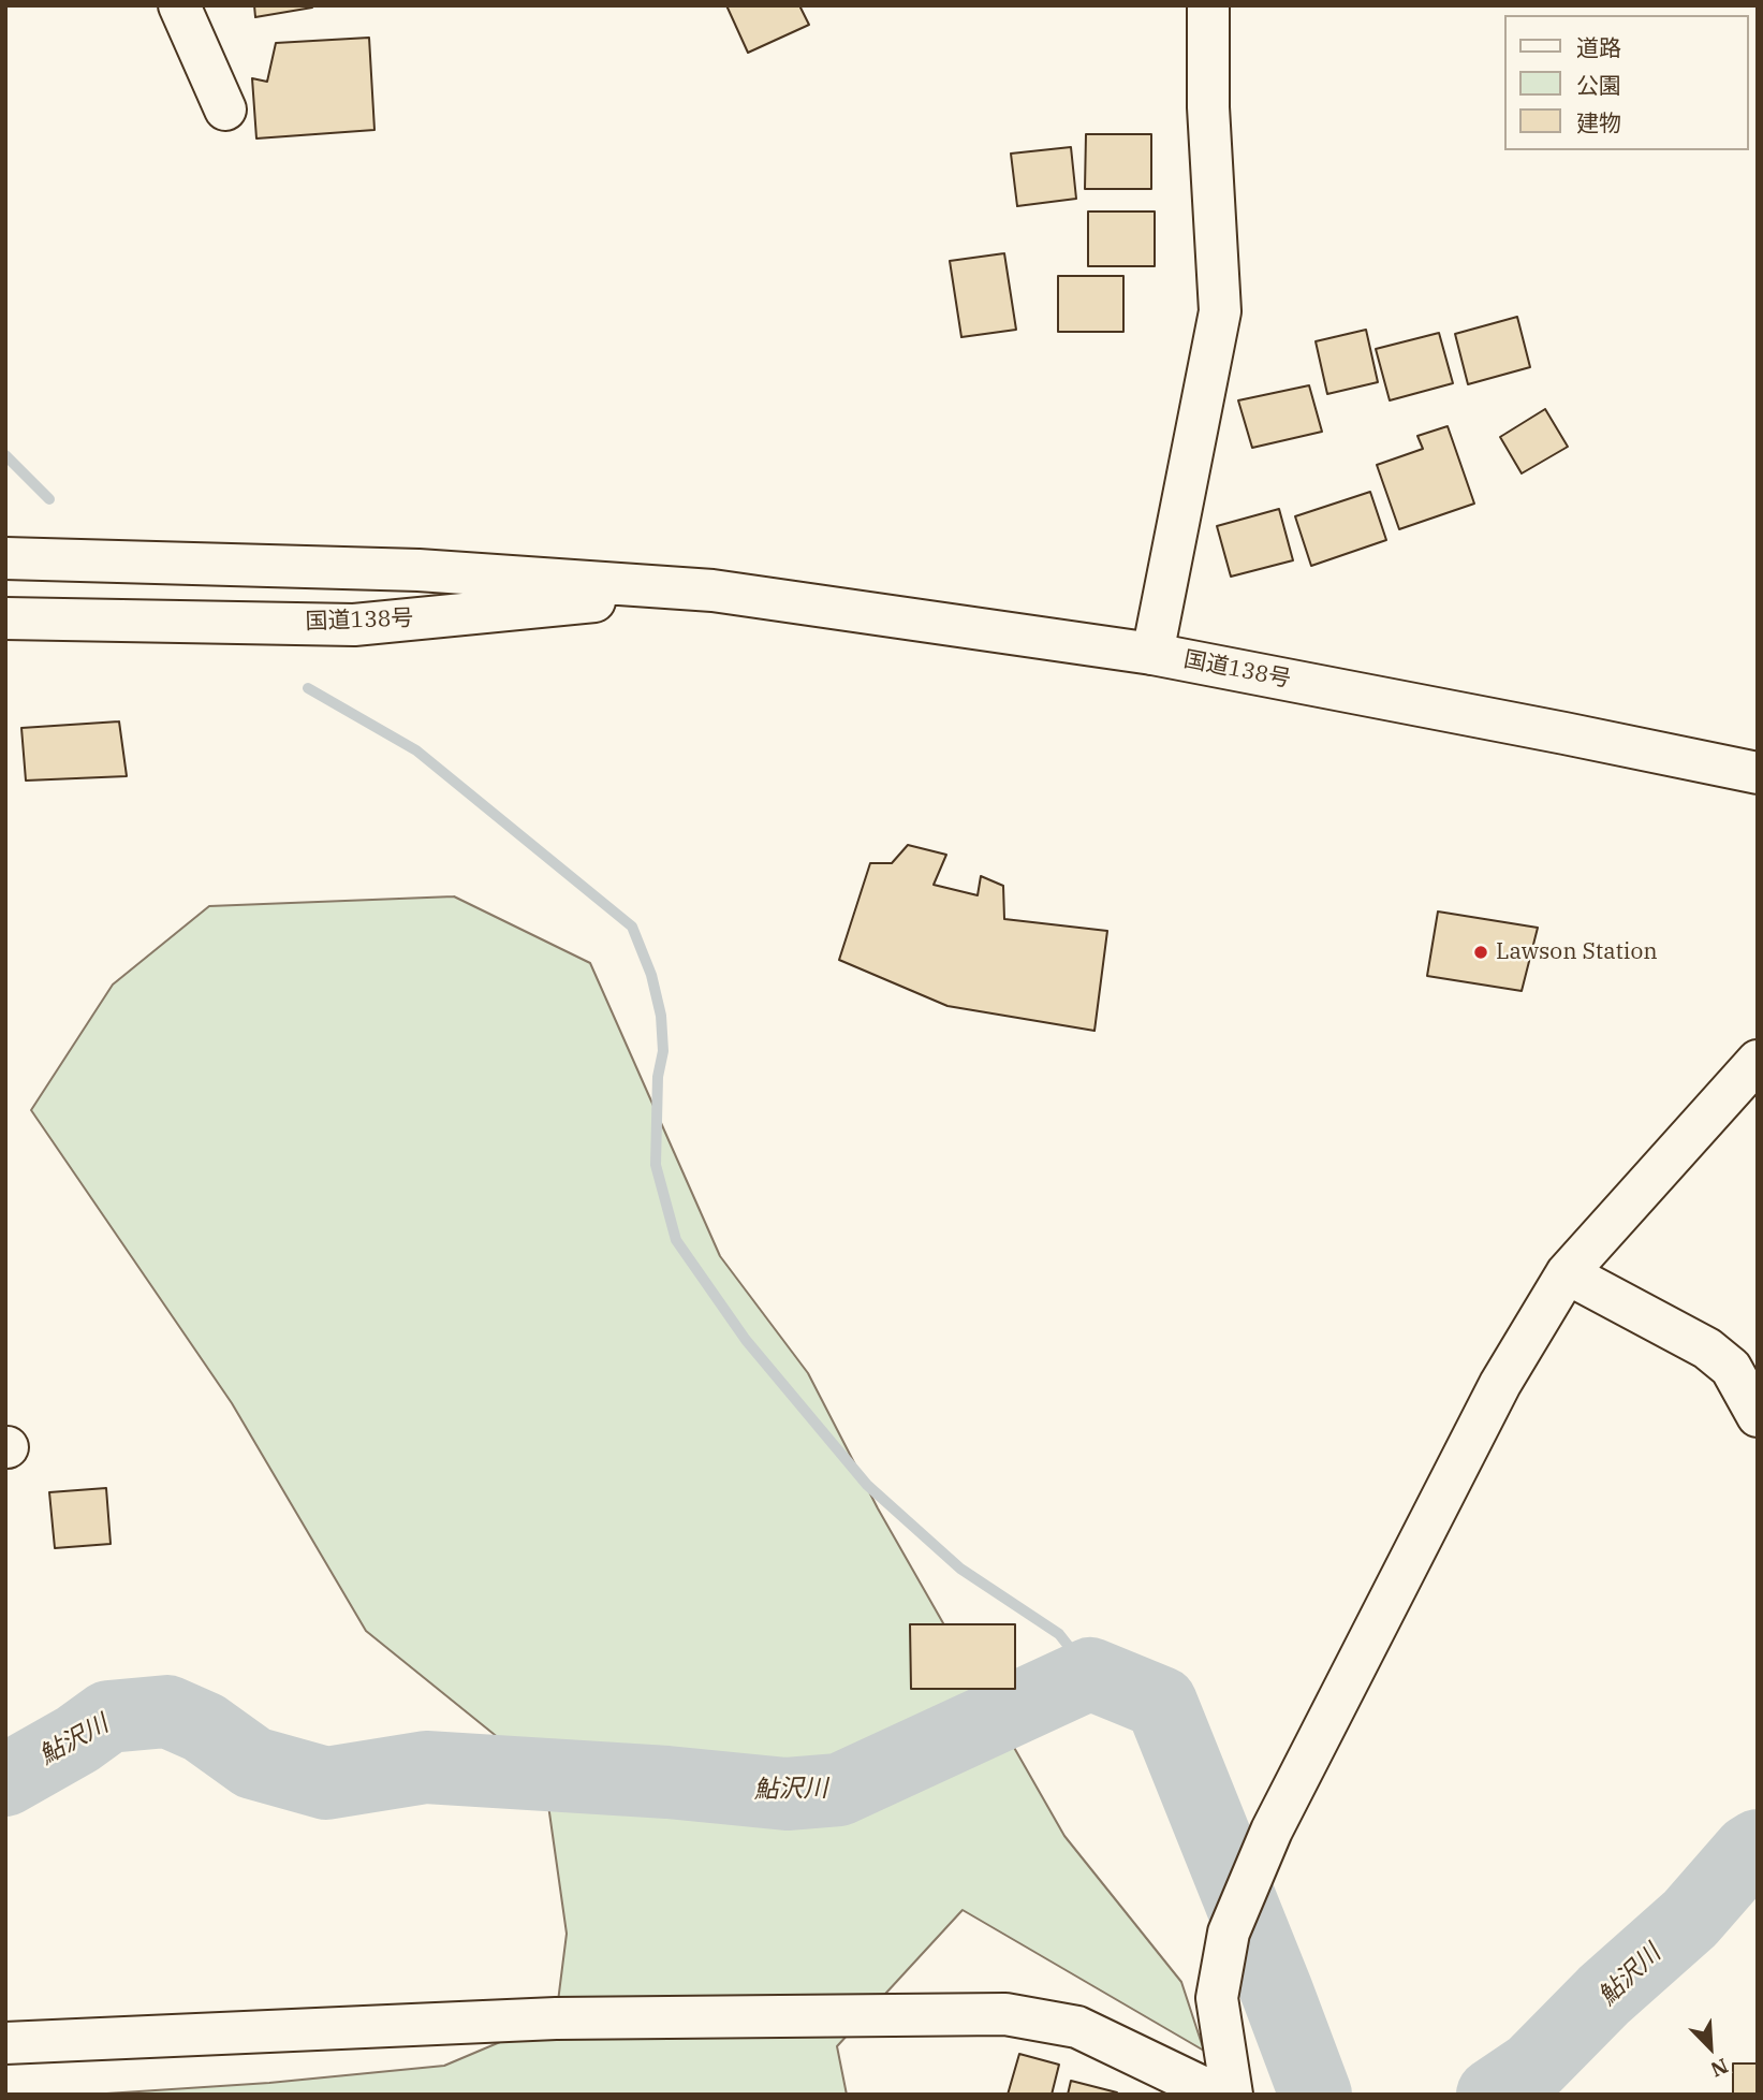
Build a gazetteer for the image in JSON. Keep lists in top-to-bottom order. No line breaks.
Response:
{"streets":{"main road":["国道138号"]},"water":["鮎沢川"],"places":["Lawson Station"],"legend":["道路","公園","建物"],"north":"bottom right"}
